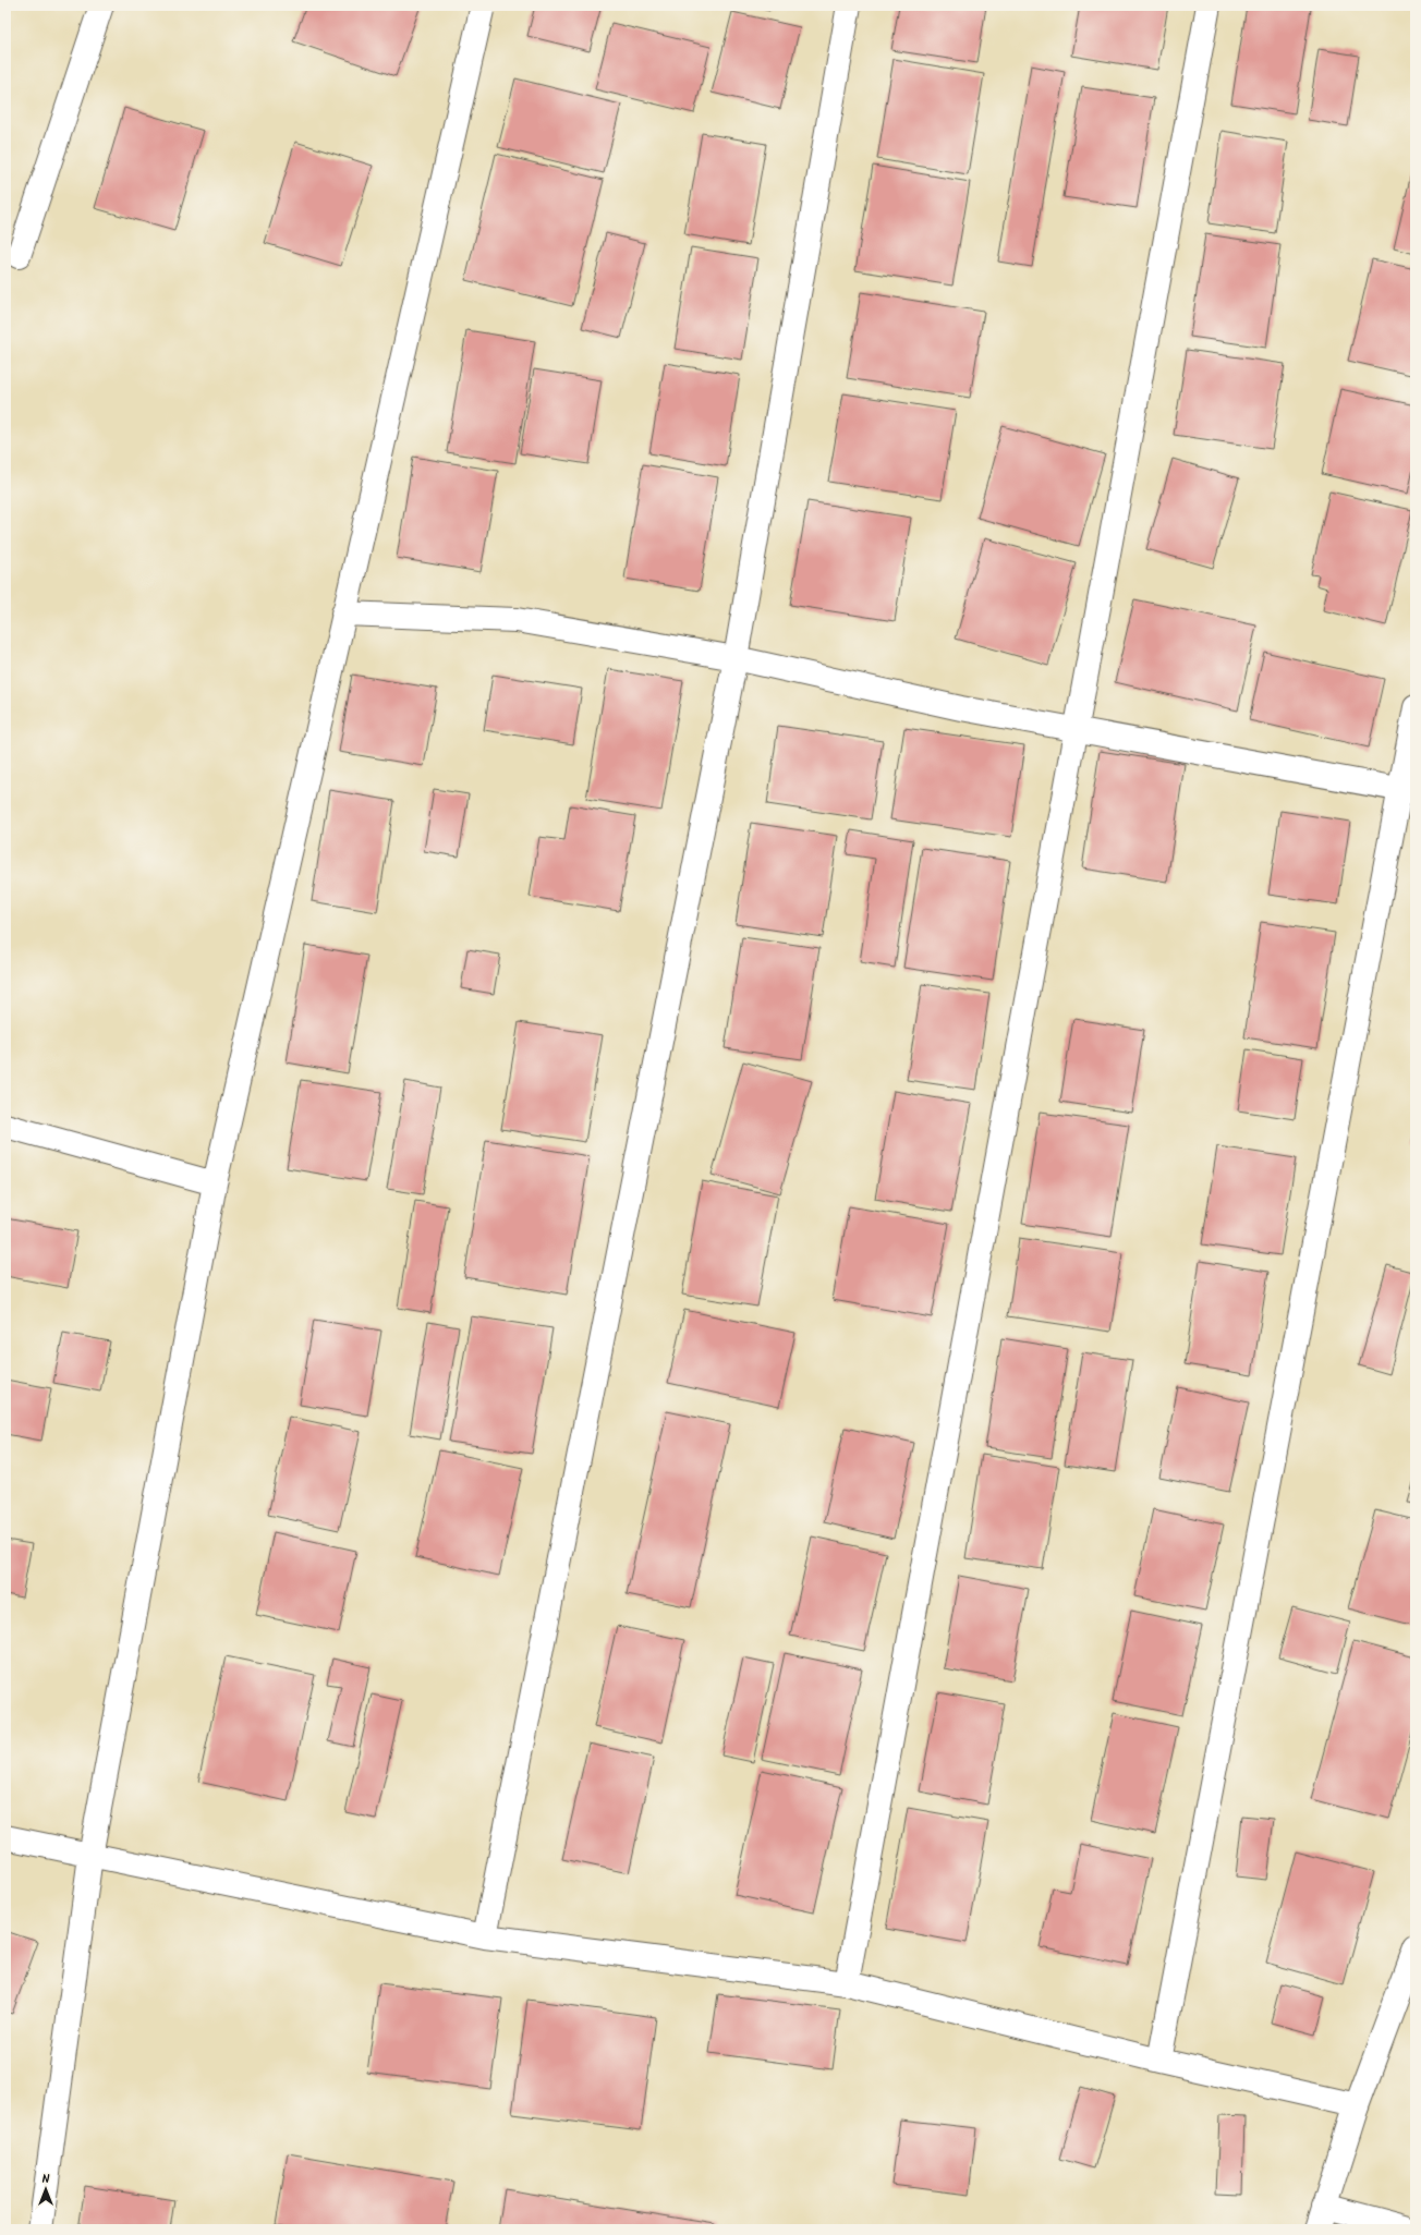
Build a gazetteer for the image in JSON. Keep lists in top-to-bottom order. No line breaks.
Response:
{"north":"top"}
